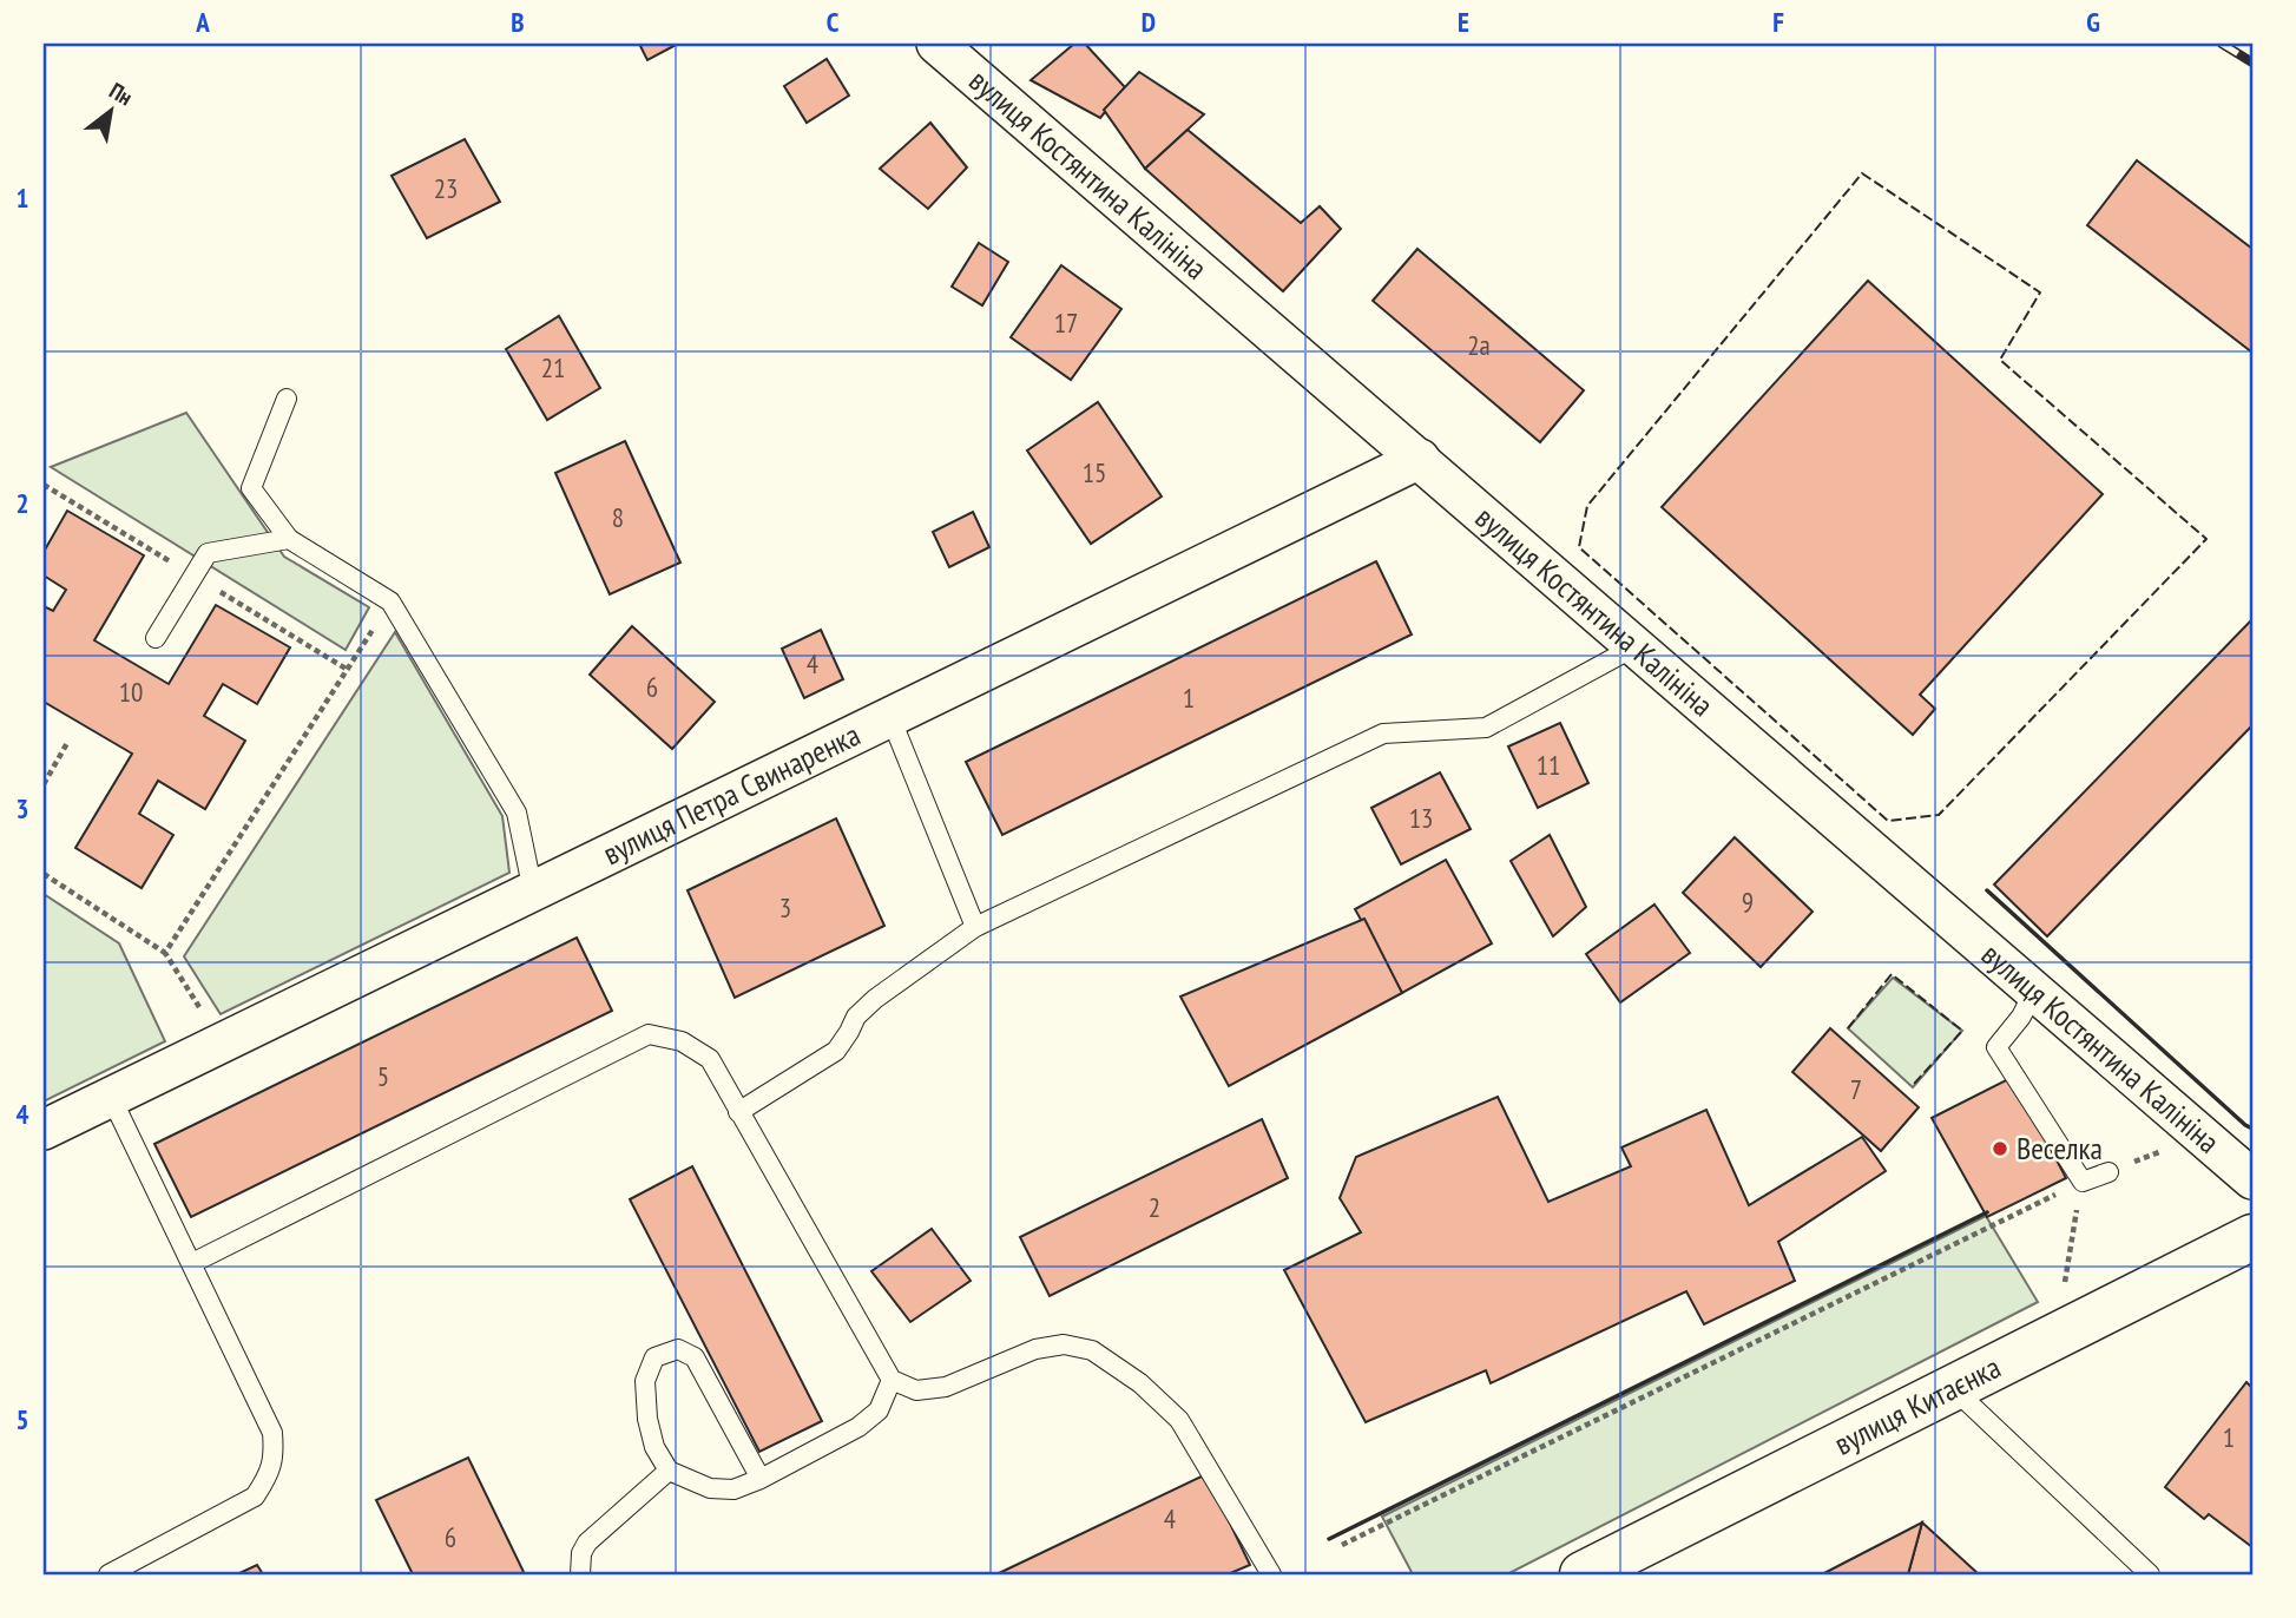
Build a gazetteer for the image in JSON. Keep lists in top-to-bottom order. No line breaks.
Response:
{"streets":{"main road":["вулиця Китаєнка"],"street":["вулиця Костянтина Калініна","вулиця Петра Свинаренка"]},"crossings":[["вулиця Костянтина Калініна","вулиця Петра Свинаренка"]],"places":["Веселка"],"house_numbers":["23","17","2а","21","15","8","4","6","10","1","11","13","9","3","5","7","2","1","4","6"],"north":"top right","grid":{"columns":["A","B","C","D","E","F","G"],"rows":["1","2","3","4","5"]}}
